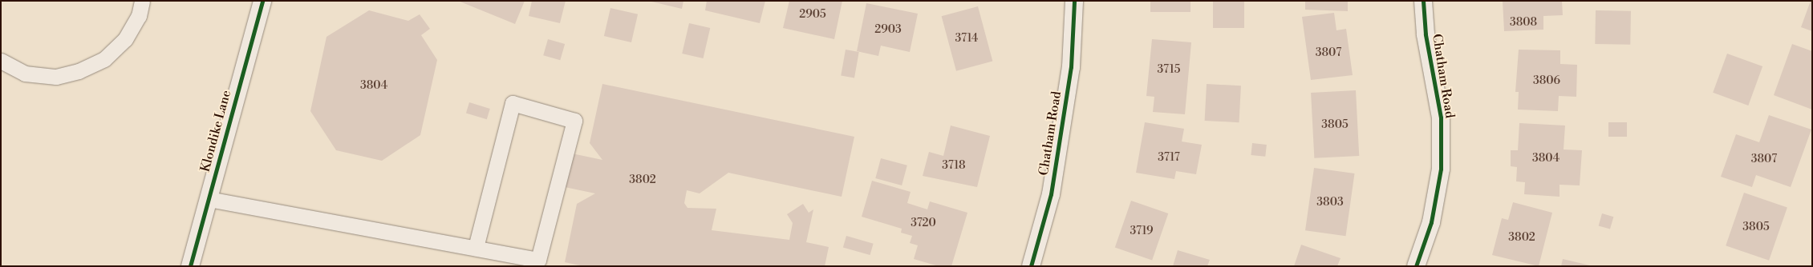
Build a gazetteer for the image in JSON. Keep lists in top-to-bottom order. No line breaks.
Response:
{"streets":{"street":["Chatham Road","Klondike Lane"]},"house_numbers":["2905","3808","2903","3714","3807","3715","3806","3804","3805","3717","3804","3807","3718","3802","3803","3720","3805","3719","3802"]}
